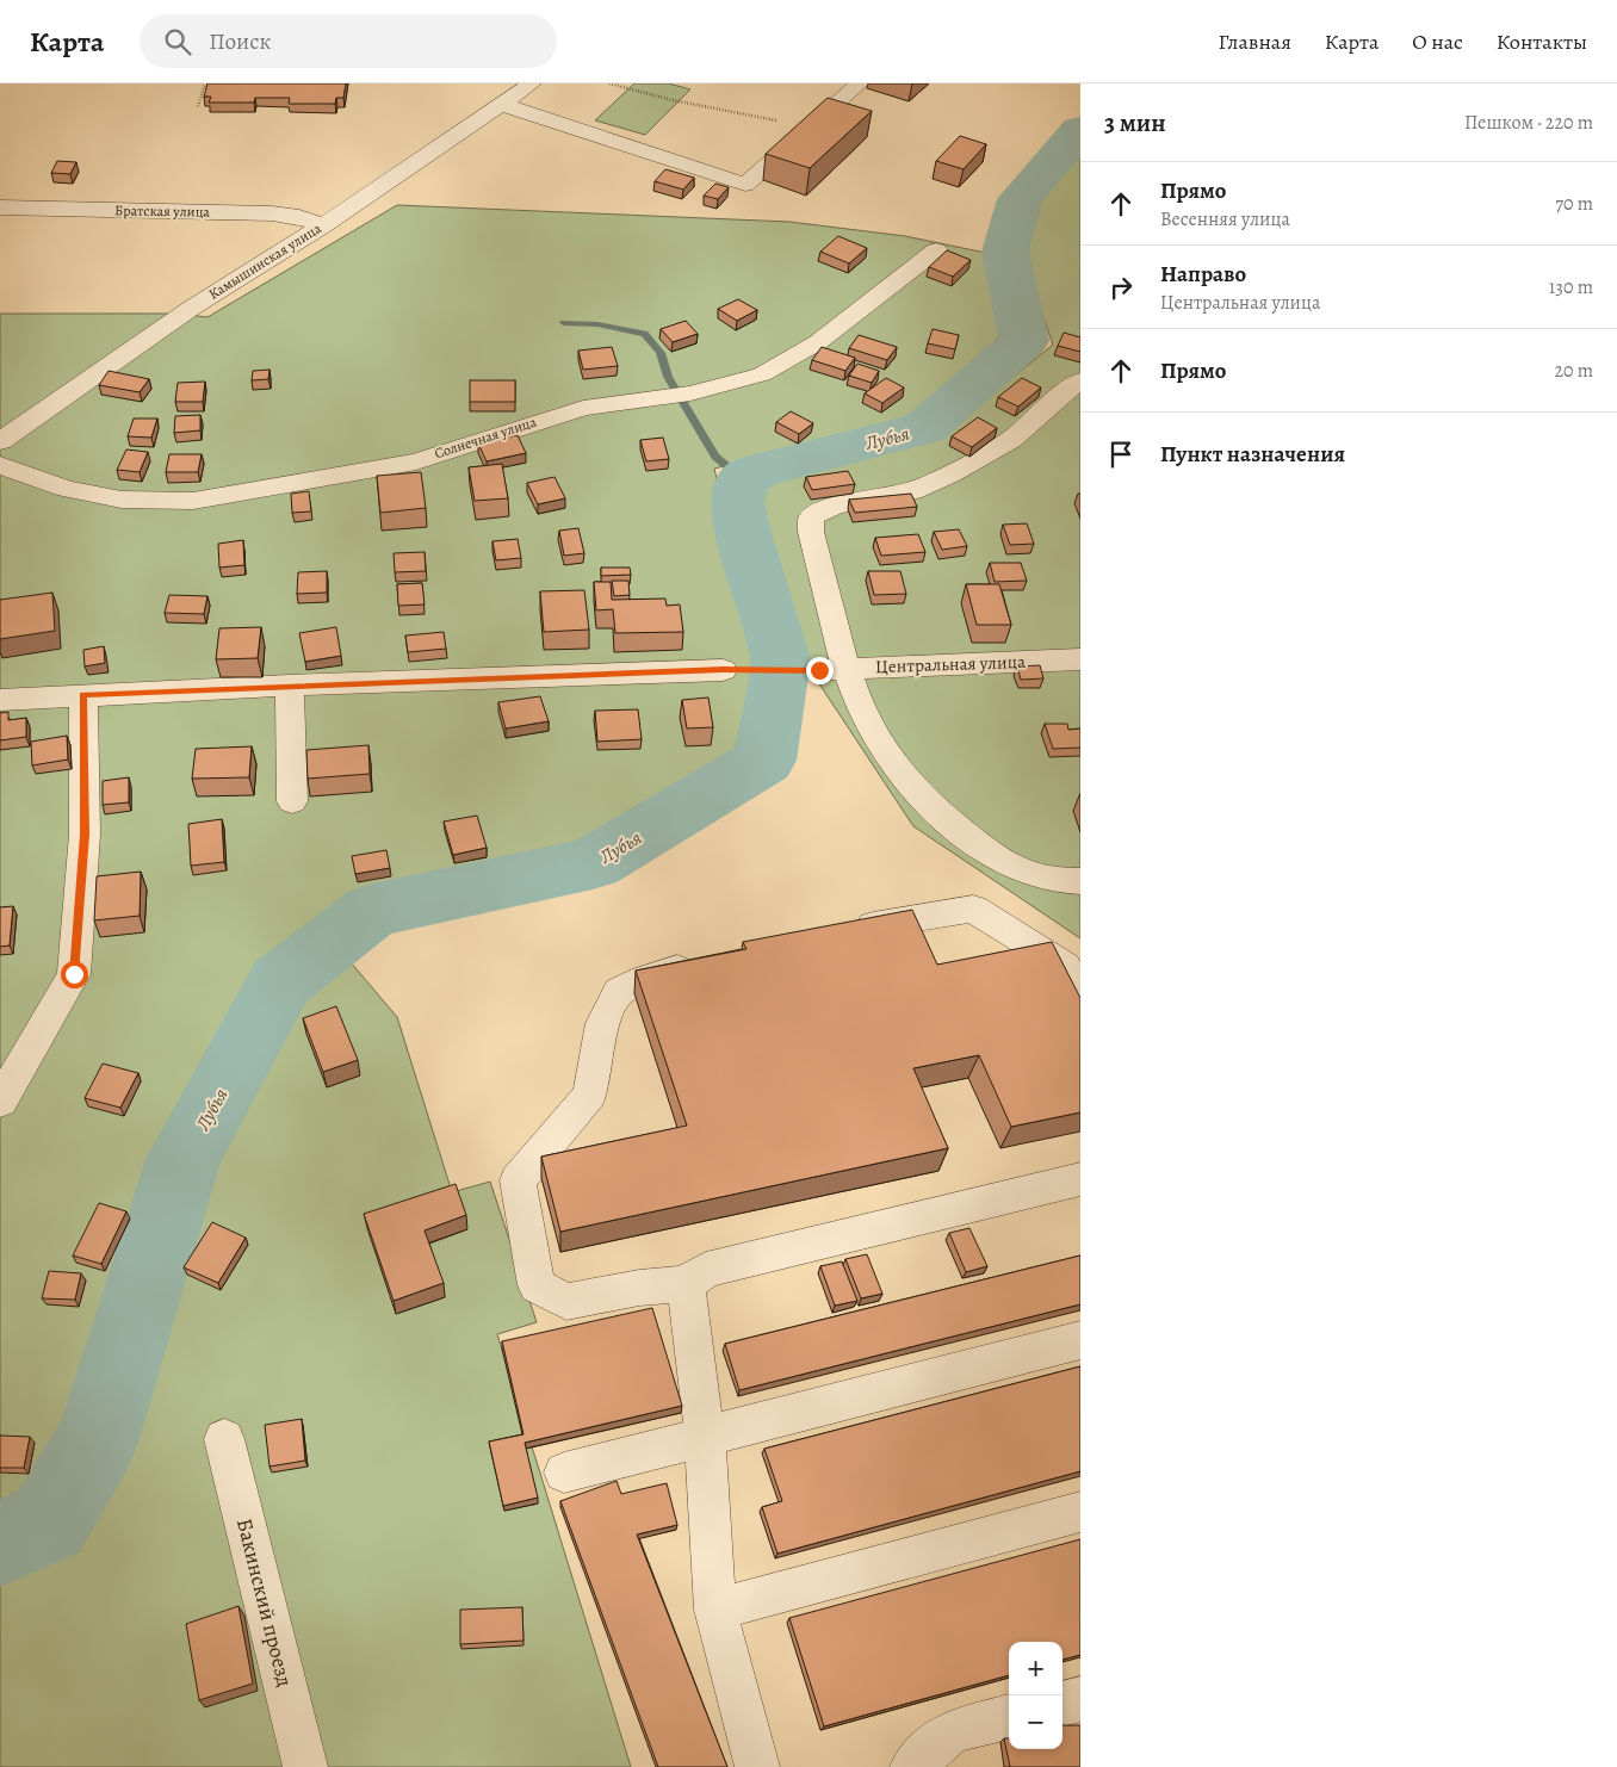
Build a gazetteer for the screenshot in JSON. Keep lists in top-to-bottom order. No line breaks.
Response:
{"streets":{"street":["Братская улица","Камышинская улица","Солнечная улица","Центральная улица","Бакинский проезд"]},"crossings":[["Братская улица","Камышинская улица"]],"water":["Лубья"],"page":{"header":"Карта","search":"Поиск","nav":["Главная","Карта","О нас","Контакты"],"heading":["3 мин","Пешком · 220 m"],"list":[["Прямо","Весенняя улица","70 m"],["Направо","Центральная улица","130 m"],["Прямо","20 m"],"Пункт назначения"],"map_buttons":["+","−"]}}
